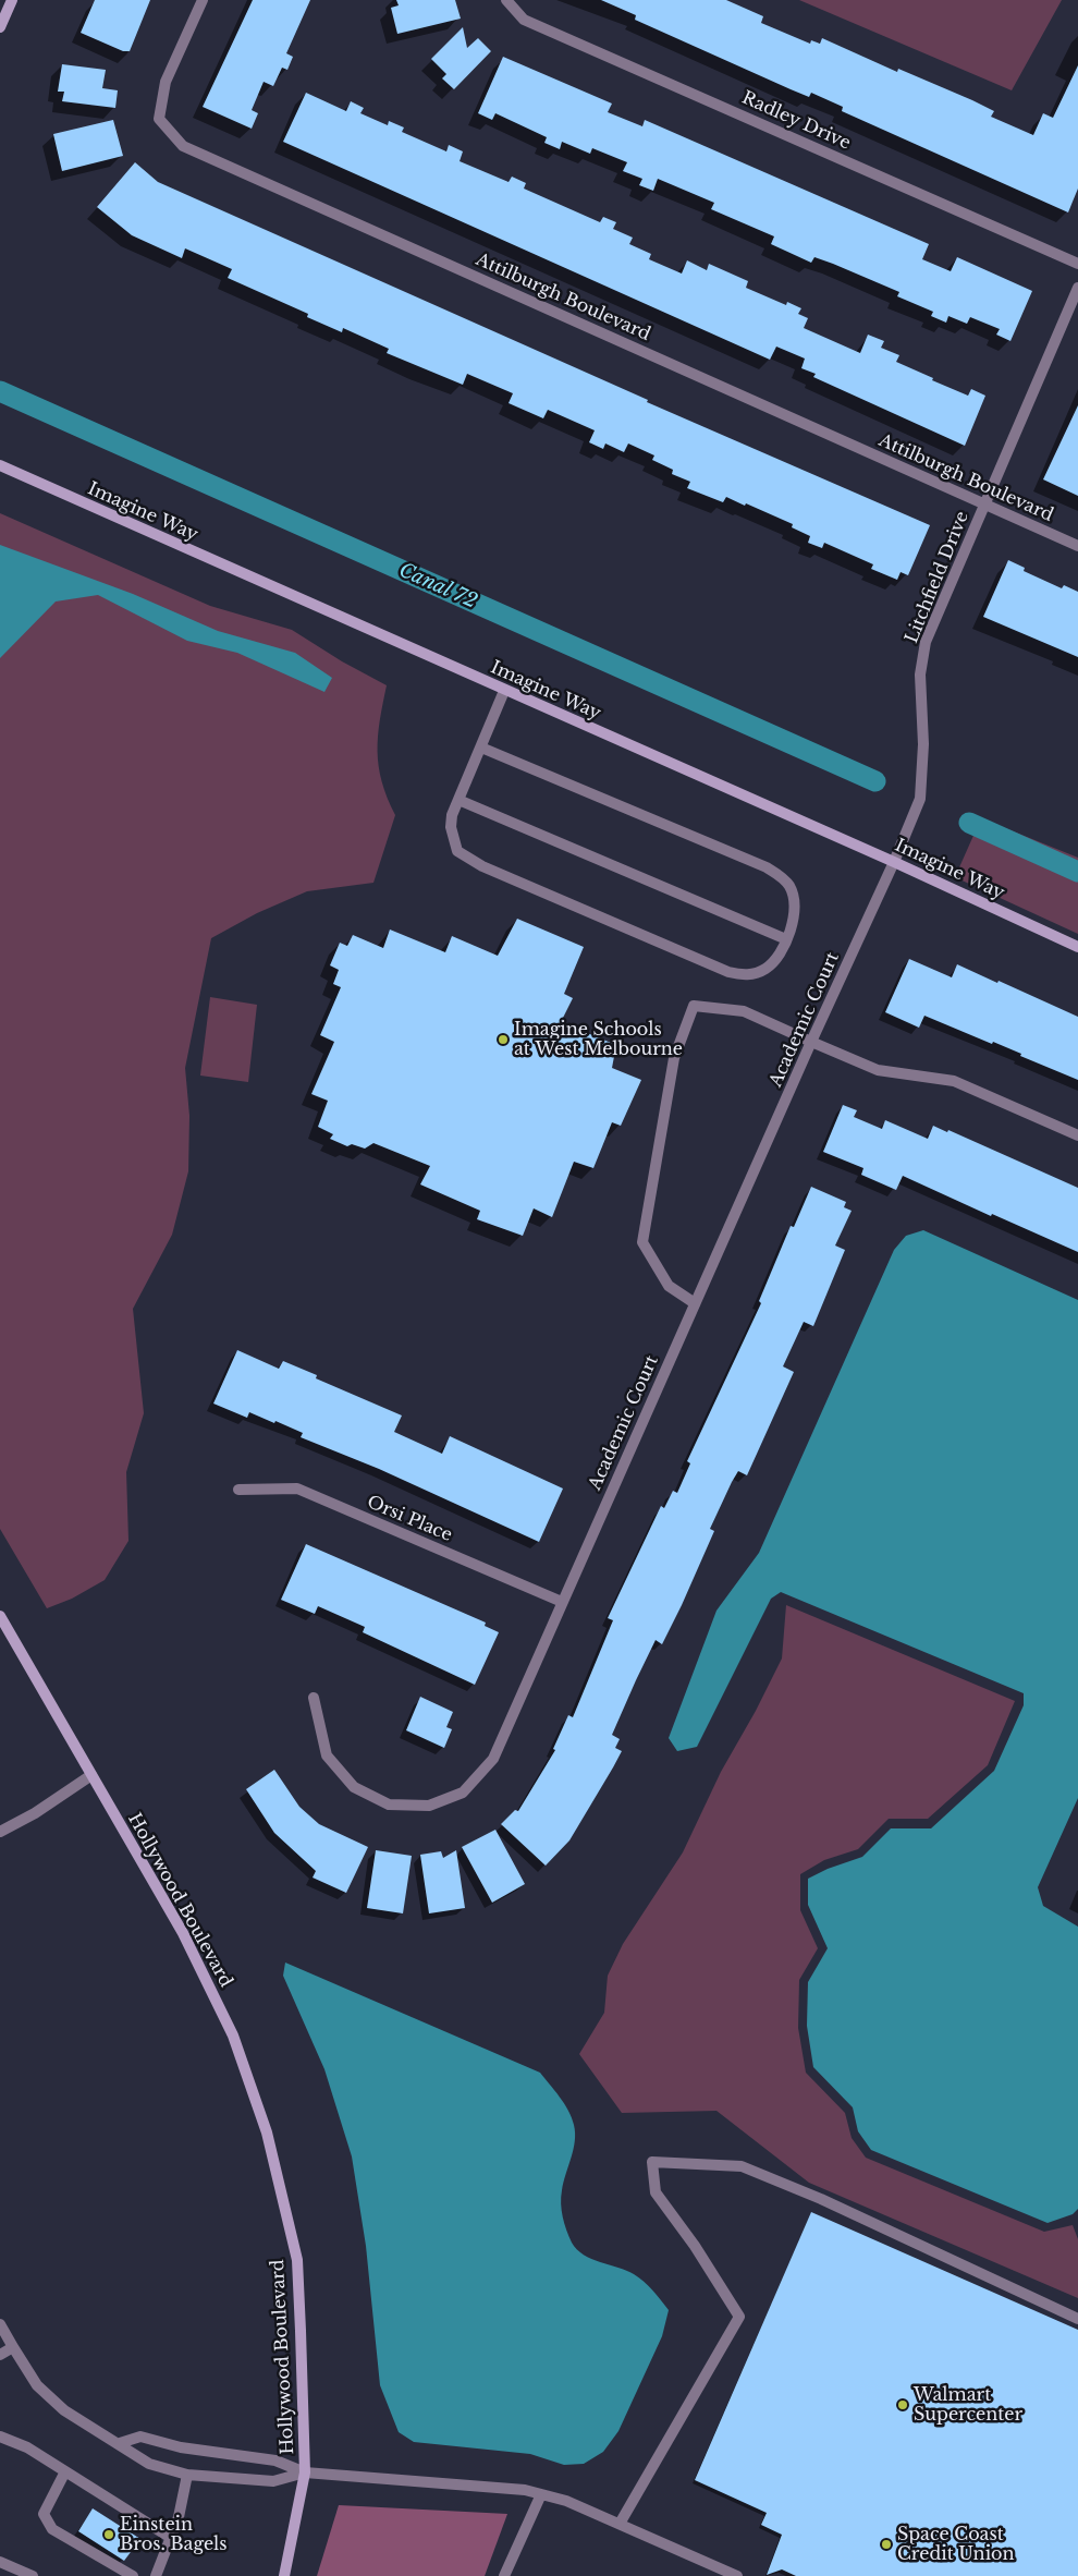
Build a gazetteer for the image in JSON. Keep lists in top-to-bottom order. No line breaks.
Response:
{"streets":{"street":["Radley Drive","Attilburgh Boulevard","Imagine Way","Litchfield Drive","Academic Court","Orsi Place","Hollywood Boulevard"]},"crossings":[["Attilburgh Boulevard","Litchfield Drive"],["Imagine Way","Litchfield Drive"],["Imagine Way","Academic Court"],["Litchfield Drive","Academic Court"],["Academic Court","Orsi Place"]],"water":["Canal 72"],"places":["Imagine Schools at West Melbourne","Walmart Supercenter","Einstein Bros. Bagels","Space Coast Credit Union"]}
